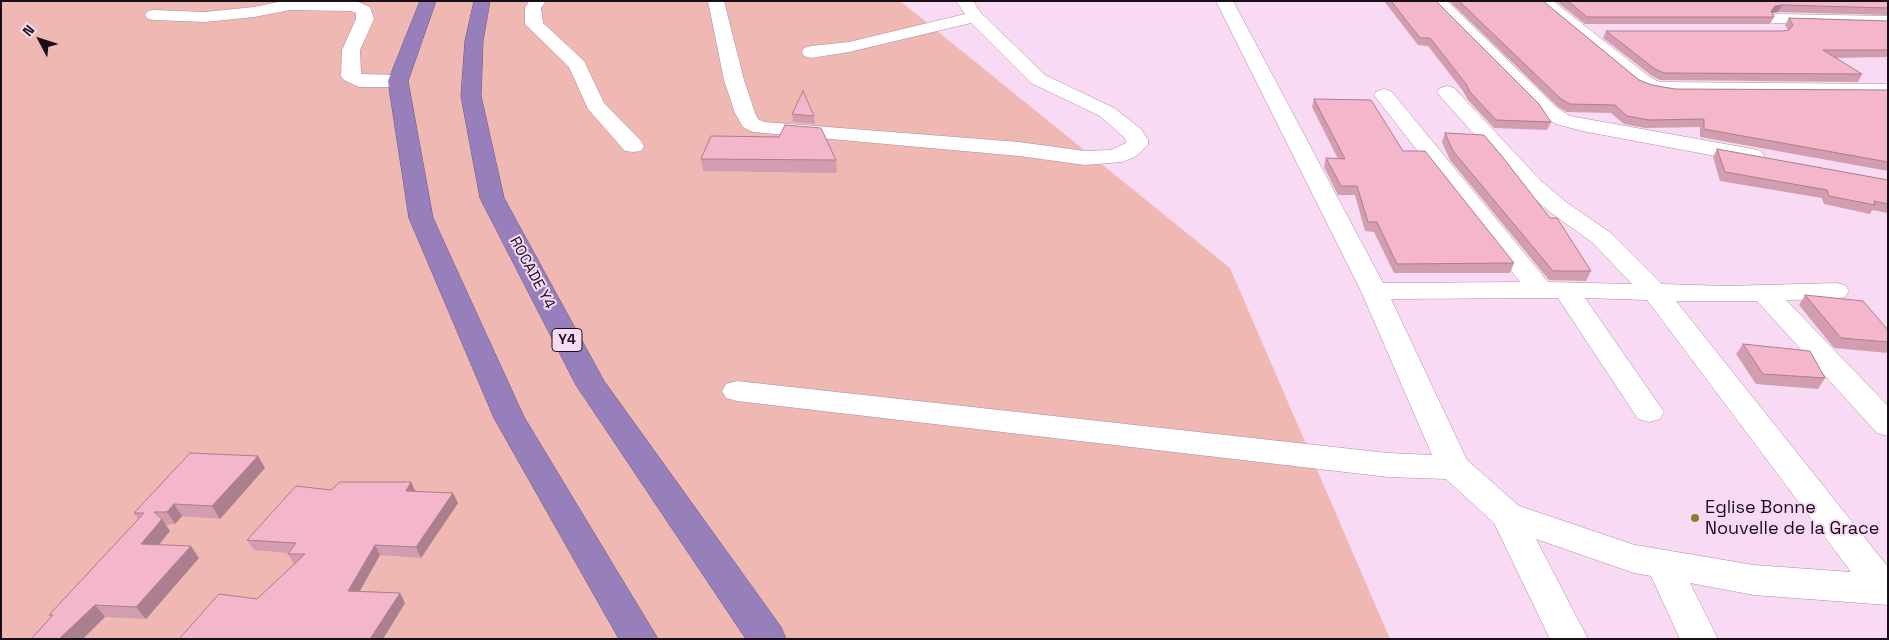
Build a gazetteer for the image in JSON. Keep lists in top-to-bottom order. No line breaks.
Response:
{"streets":{"highway":["ROCADE Y4","Y4"]},"places":["Eglise Bonne Nouvelle de la Grace"],"north":"top left"}
